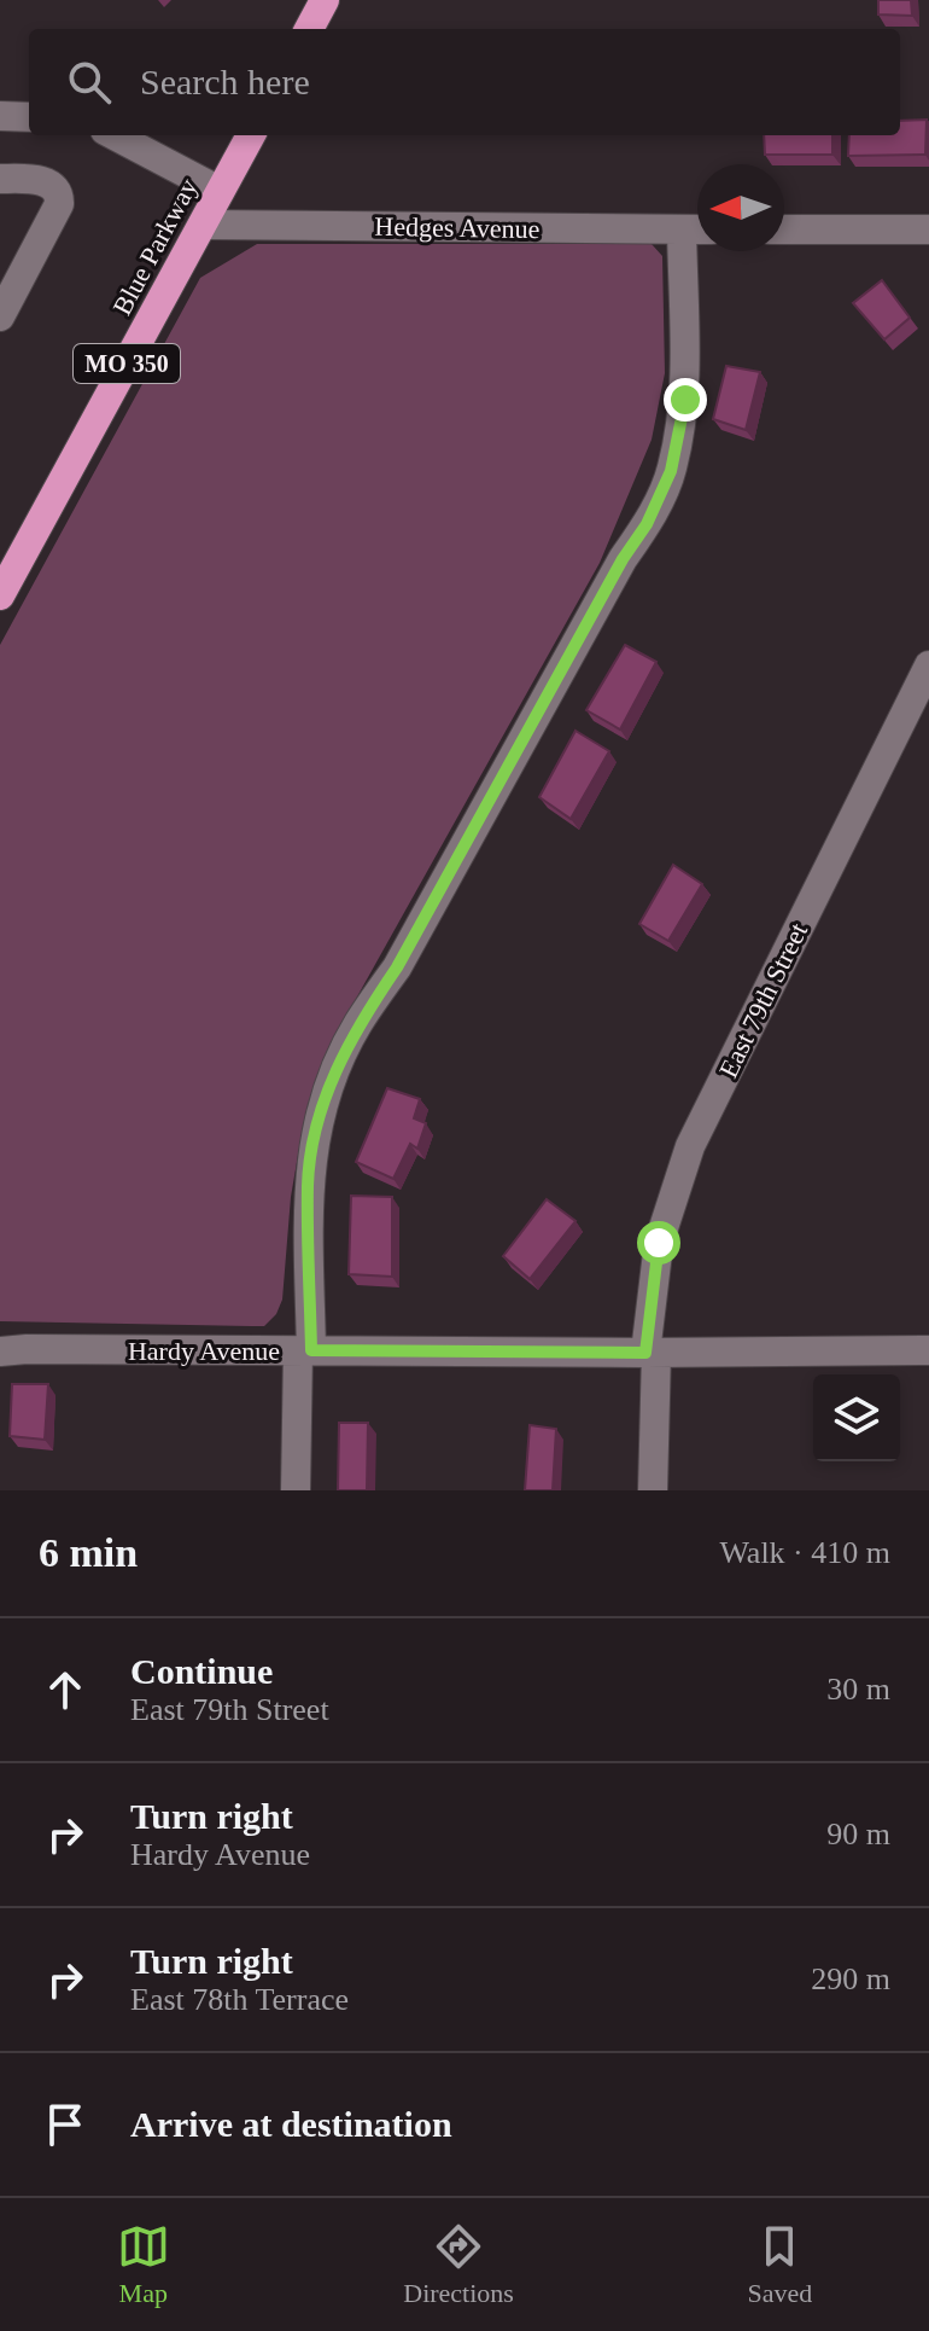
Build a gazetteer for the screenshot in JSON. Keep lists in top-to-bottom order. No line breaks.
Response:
{"streets":{"highway":["Blue Parkway","MO 350"],"street":["Hedges Avenue","East 79th Street","Hardy Avenue"]},"crossings":[["Hedges Avenue","Blue Parkway"],["East 79th Street","Hardy Avenue"]],"north":"left","page":{"search":"Search here","heading":["6 min","Walk · 410 m"],"list":[["Continue","East 79th Street","30 m"],["Turn right","Hardy Avenue","90 m"],["Turn right","East 78th Terrace","290 m"],"Arrive at destination"],"nav":["Map","Directions","Saved"]}}
